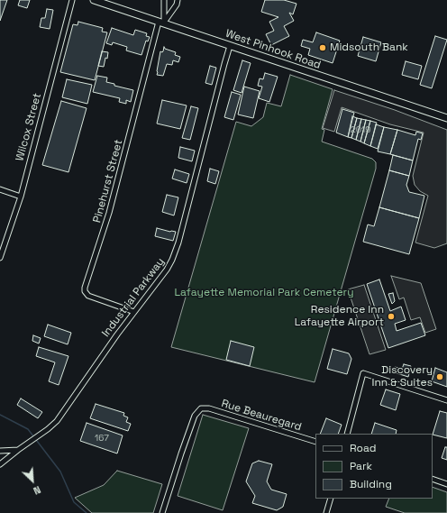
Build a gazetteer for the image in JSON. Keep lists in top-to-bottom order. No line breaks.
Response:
{"streets":{"main road":["West Pinhook Road"],"street":["Wilcox Street","Pinehurst Street","Industrial Parkway","Rue Beauregard"]},"crossings":[["West Pinhook Road","Pinehurst Street"],["West Pinhook Road","Industrial Parkway"],["Pinehurst Street","Industrial Parkway"]],"parks":["Lafayette Memorial Park Cemetery"],"places":["Midsouth Bank","Residence Inn Lafayette Airport","Discovery Inn & Suites"],"house_numbers":["2019","167"],"legend":["Road","Park","Building"],"north":"bottom right"}
